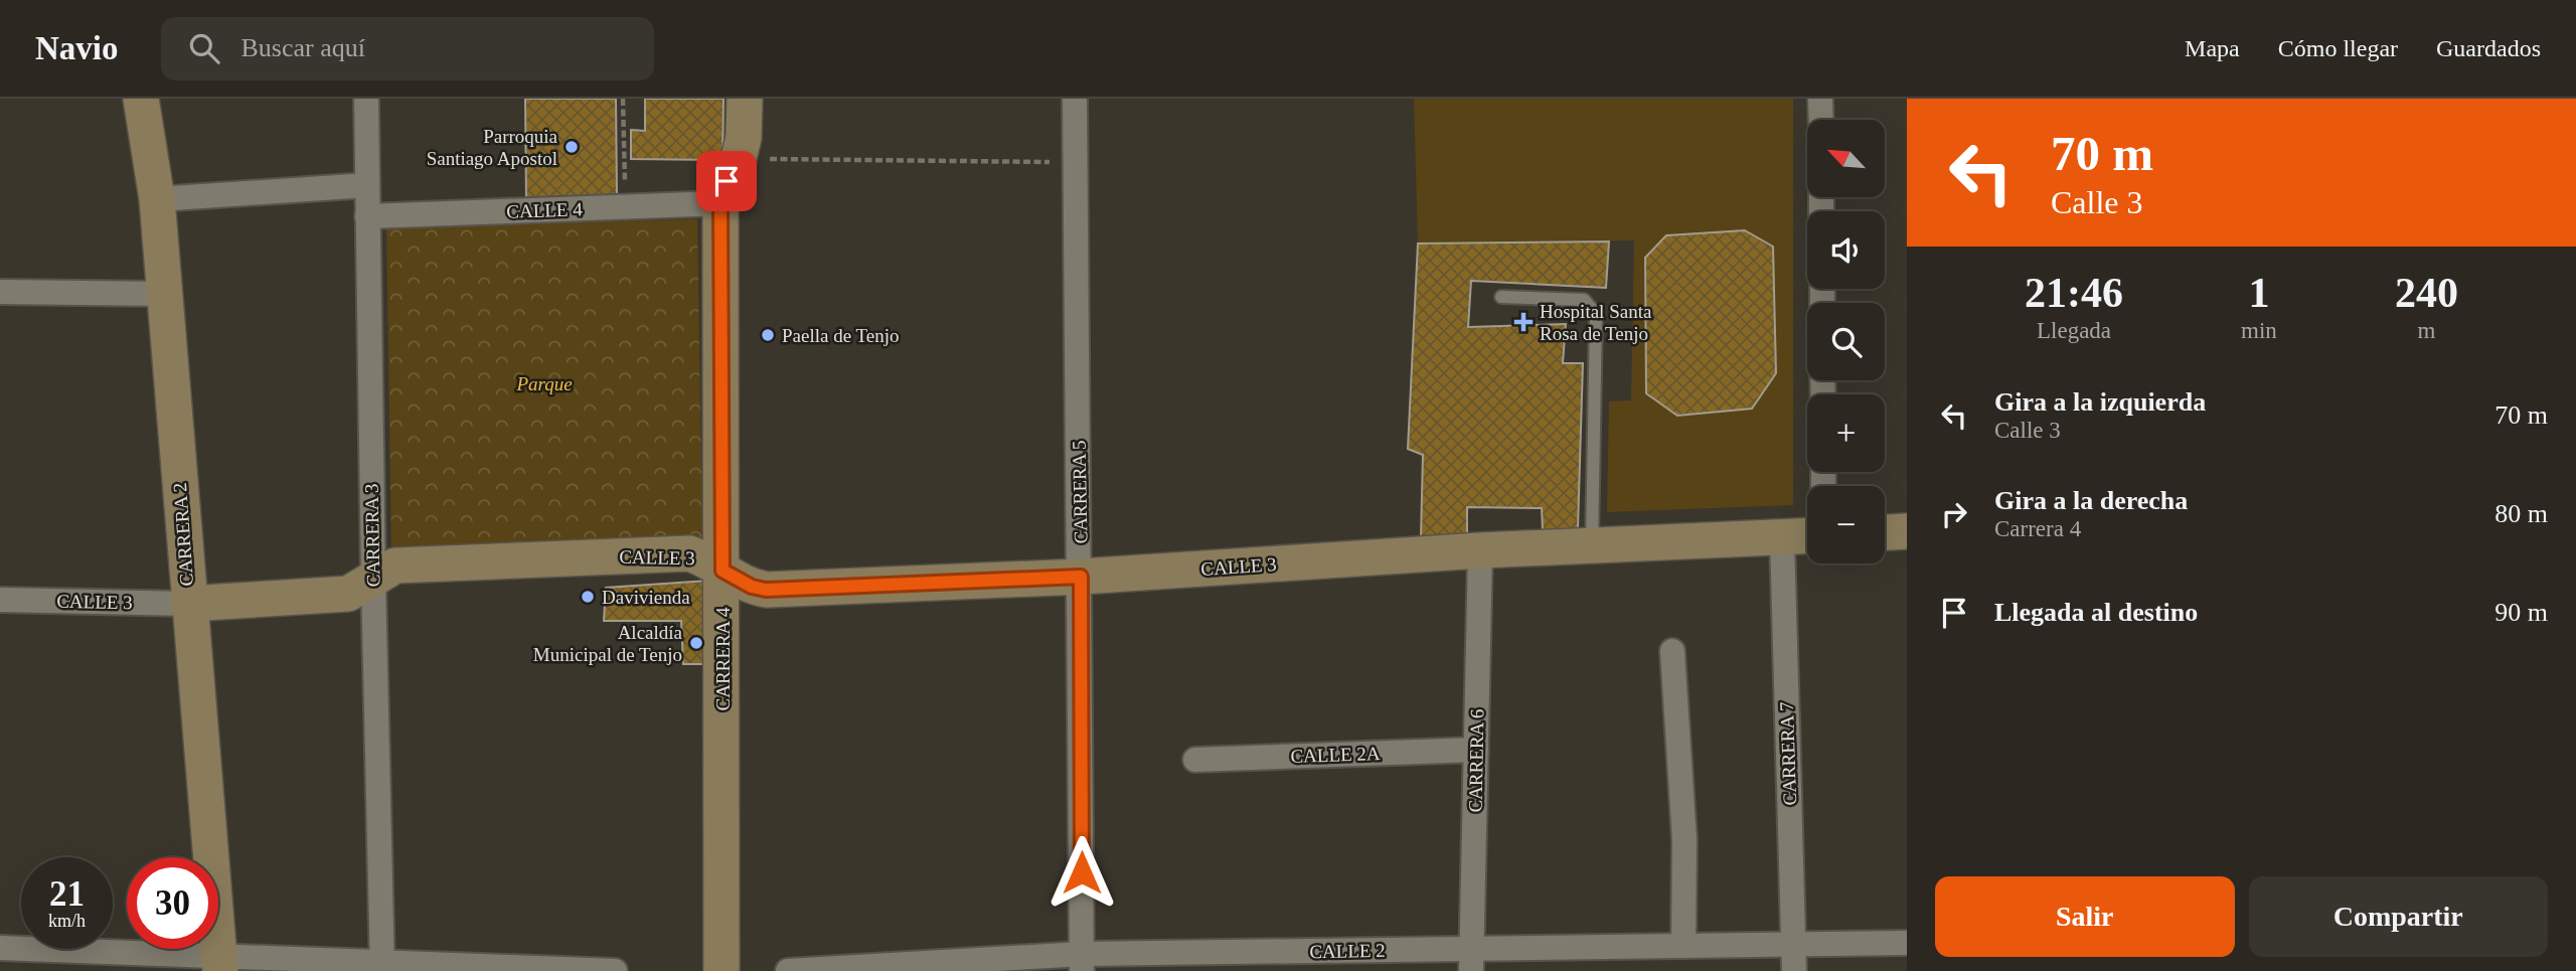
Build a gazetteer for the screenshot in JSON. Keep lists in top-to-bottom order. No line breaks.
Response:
{"streets":{"main road":["CARRERA 2","CALLE 3","CARRERA 4"],"street":["CALLE 4","CARRERA 5","CARRERA 3","CARRERA 7","CALLE 2A","CARRERA 6","CALLE 2"]},"crossings":[["CALLE 4","CARRERA 3"],["CALLE 4","CARRERA 4"],["CARRERA 5","CALLE 3"],["CARRERA 5","CALLE 2"],["CARRERA 2","CALLE 3"],["CARRERA 3","CALLE 3"],["CALLE 3","CARRERA 4"],["CALLE 3","CARRERA 7"],["CALLE 3","CARRERA 6"],["CARRERA 7","CALLE 2"],["CALLE 2A","CARRERA 6"],["CARRERA 6","CALLE 2"]],"parks":["Parque"],"places":{"other":["Parroquia Santiago Apostol","Paella de Tenjo","Davivienda","Alcaldía Municipal de Tenjo"],"health":["Hospital Santa Rosa de Tenjo"]},"north":"top left","page":{"header":"Navio","search":"Buscar aquí","nav":["Mapa","Cómo llegar","Guardados"],"turn":["70 m","Calle 3"],"map_buttons":["+","−"],"eta":["21:46","Llegada","1","min","240","m"],"list":[{"name":"Gira a la izquierda","note":"Calle 3","value":"70 m"},{"name":"Gira a la derecha","note":"Carrera 4","value":"80 m"},{"name":"Llegada al destino","value":"90 m"}],"speed":"21 km/h","limit":"30","buttons":["Salir","Compartir"]}}
